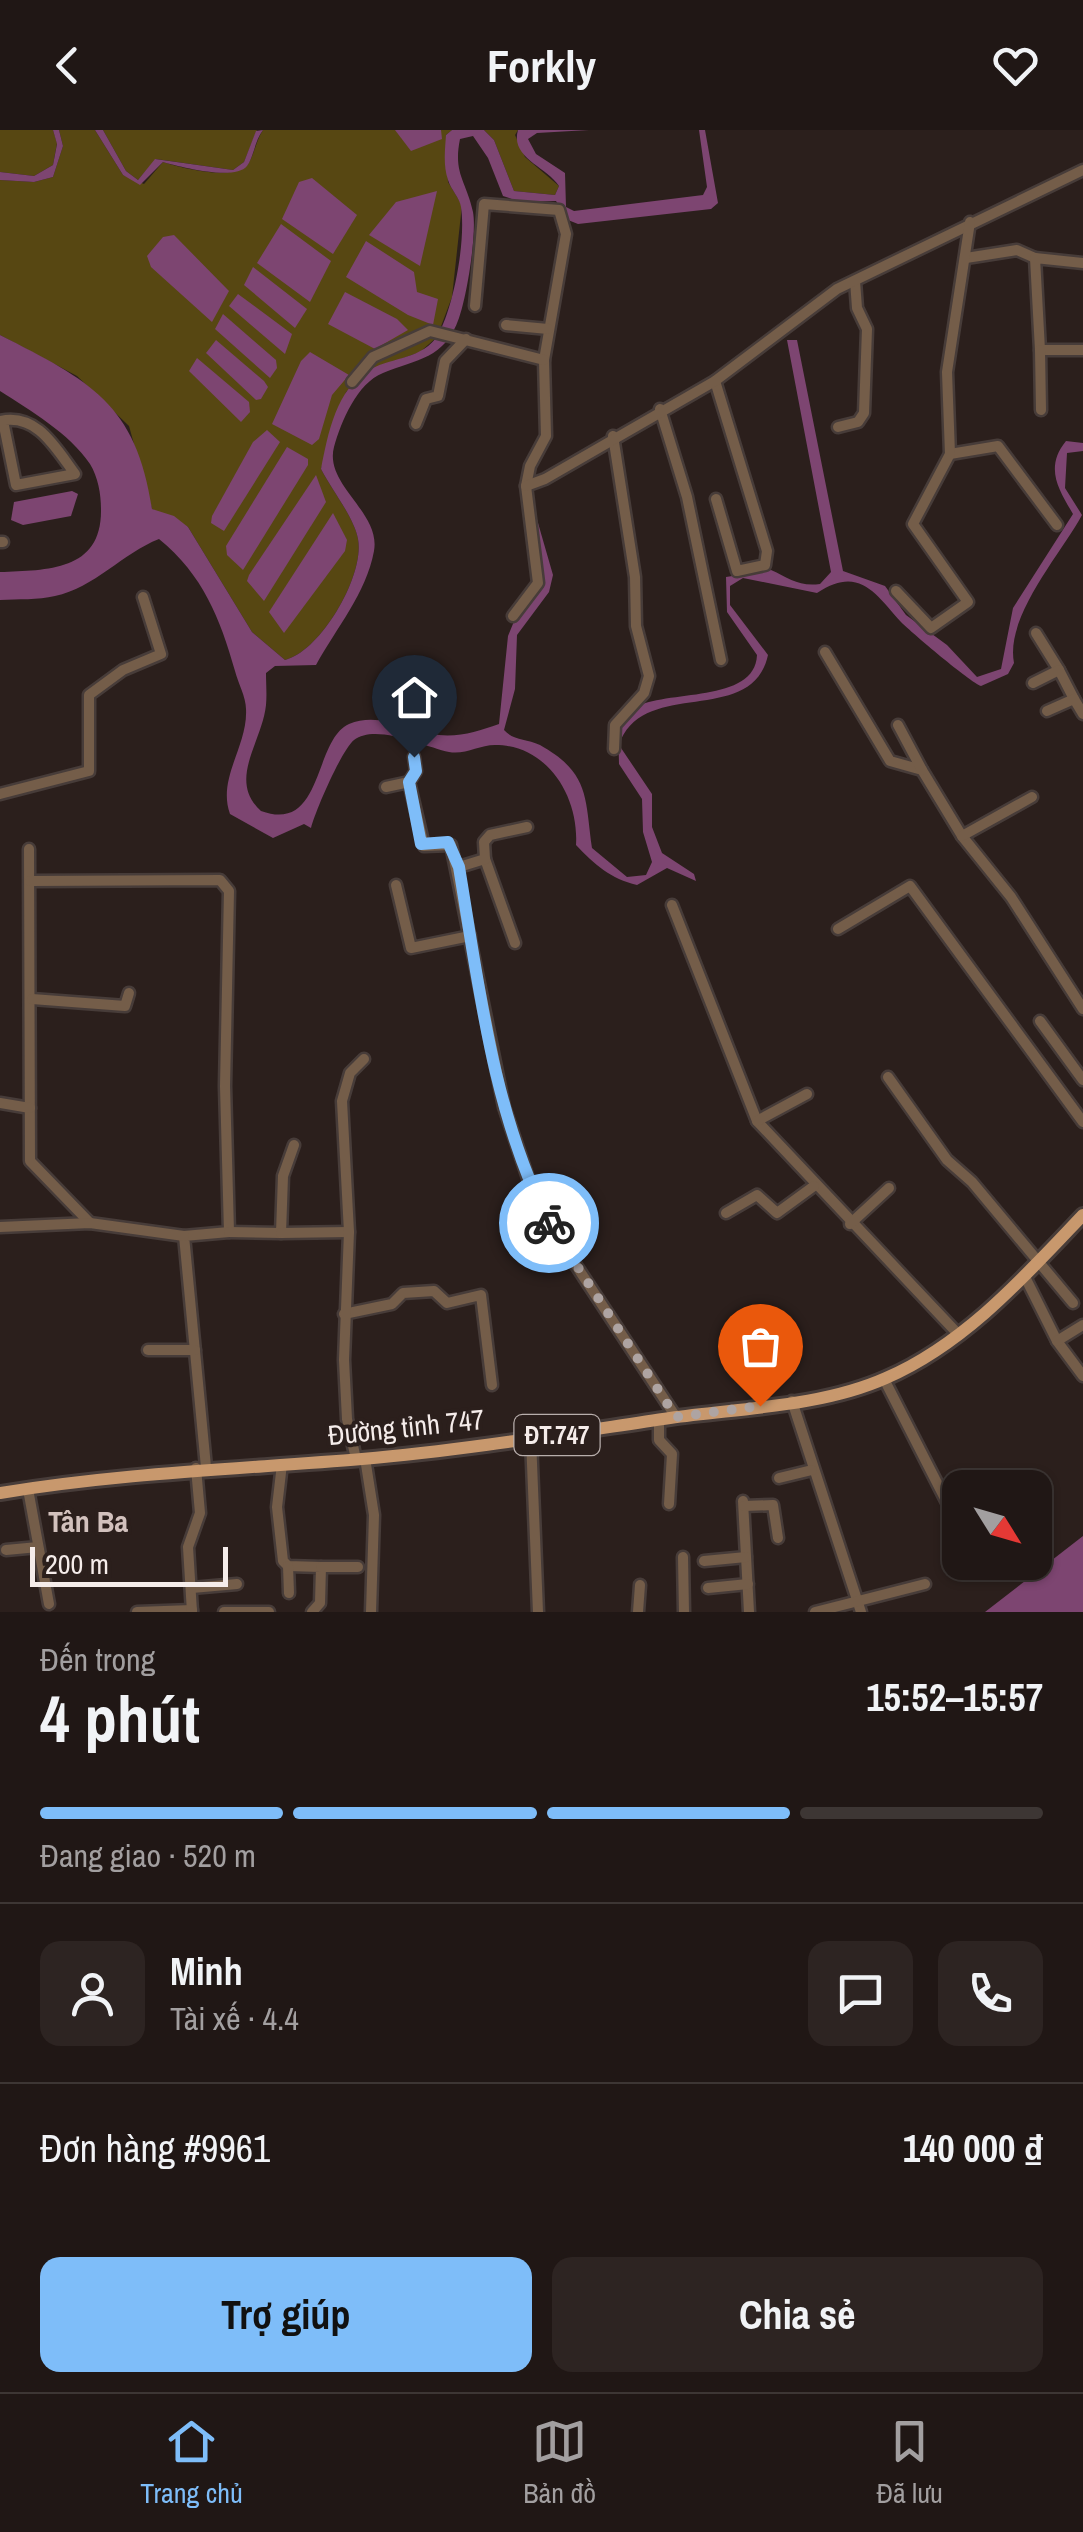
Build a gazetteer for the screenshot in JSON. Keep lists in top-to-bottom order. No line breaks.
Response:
{"streets":{"main road":["Đường tỉnh 747","ĐT.747"]},"districts":["Tân Ba"],"scale_bar":"200 m","north":"bottom right","page":{"header":"Forkly","scale":"200 m","heading":["4 phút","Đến trong","15:52–15:57"],"panel":["Minh","Tài xế · 4.4","Đơn hàng #9961","140 000 ₫"],"bar":"Đang giao · 520 m","buttons":["Trợ giúp","Chia sẻ"],"tabs":["Trang chủ","Bản đồ","Đã lưu"]}}
